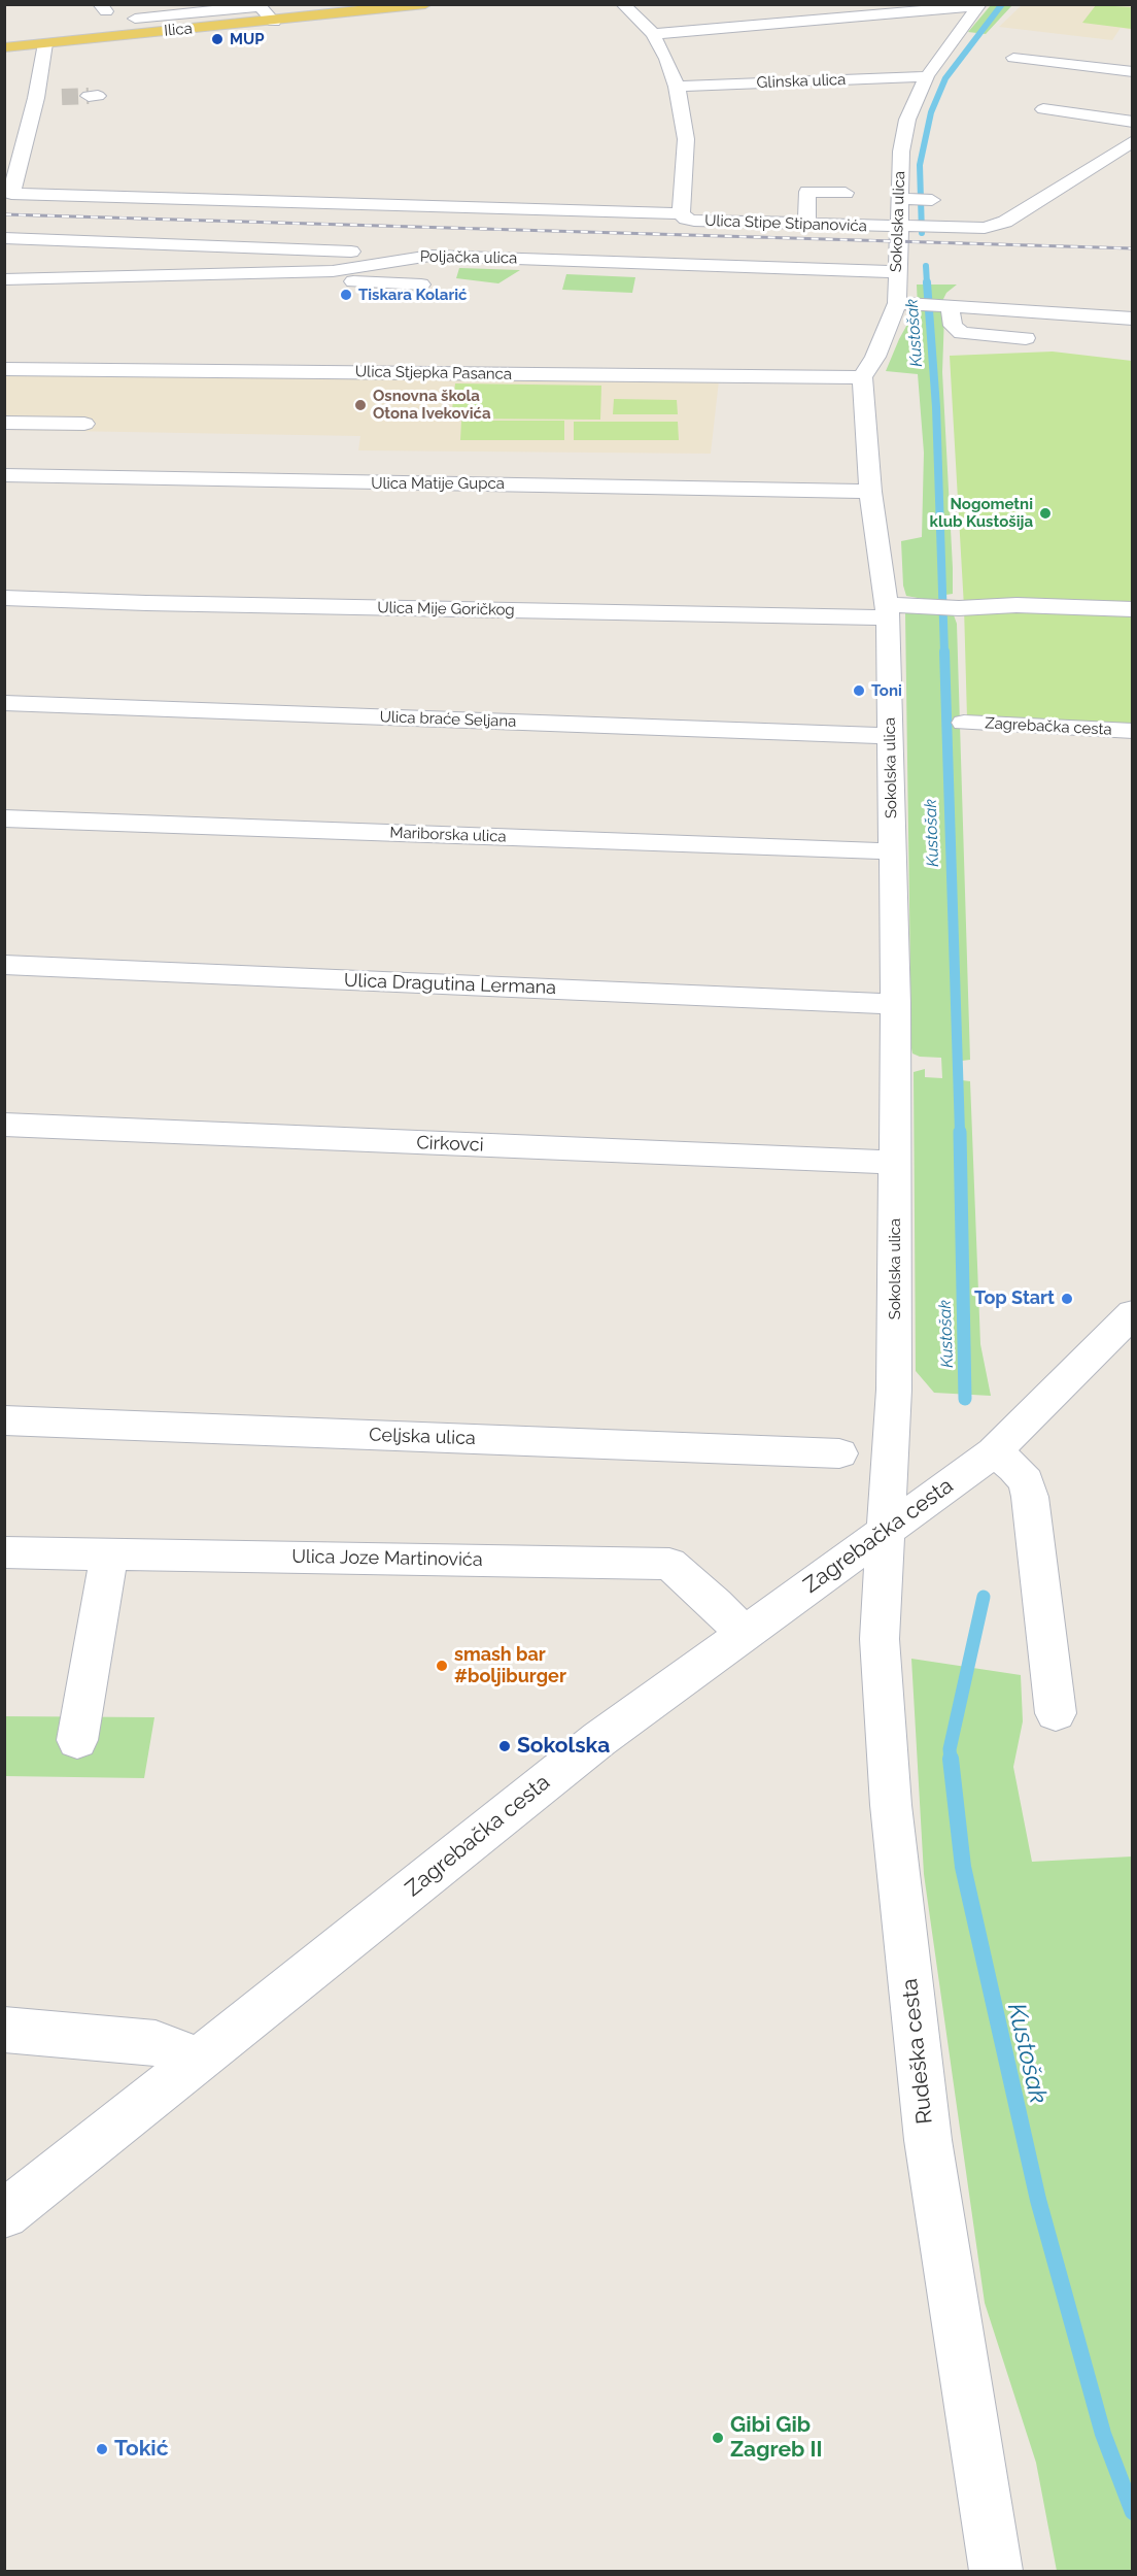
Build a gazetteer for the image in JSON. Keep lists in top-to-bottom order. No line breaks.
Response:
{"streets":{"main road":["Ilica"],"street":["Glinska ulica","Sokolska ulica","Ulica Stipe Stipanovića","Poljačka ulica","Ulica Stjepka Pasanca","Ulica Matije Gupca","Ulica Mije Goričkog","Ulica braće Seljana","Zagrebačka cesta","Mariborska ulica","Ulica Dragutina Lermana","Cirkovci","Celjska ulica","Ulica Joze Martinovića","Rudeška cesta"]},"crossings":[["Glinska ulica","Sokolska ulica"],["Glinska ulica","Ulica Stipe Stipanovića"],["Sokolska ulica","Ulica Stipe Stipanovića"],["Sokolska ulica","Poljačka ulica"],["Sokolska ulica","Ulica Stjepka Pasanca"],["Sokolska ulica","Ulica Matije Gupca"],["Sokolska ulica","Ulica Mije Goričkog"],["Sokolska ulica","Ulica braće Seljana"],["Sokolska ulica","Zagrebačka cesta"],["Sokolska ulica","Mariborska ulica"],["Sokolska ulica","Ulica Dragutina Lermana"],["Sokolska ulica","Cirkovci"],["Sokolska ulica","Rudeška cesta"],["Zagrebačka cesta","Ulica Joze Martinovića"],["Zagrebačka cesta","Rudeška cesta"]],"water":["Kustošak"],"places":["MUP","Tiskara Kolarić","Osnovna škola Otona Ivekovića","Nogometni klub Kustošija","Toni","Top Start","smash bar #boljiburger","Sokolska","Gibi Gib Zagreb II","Tokić"]}
